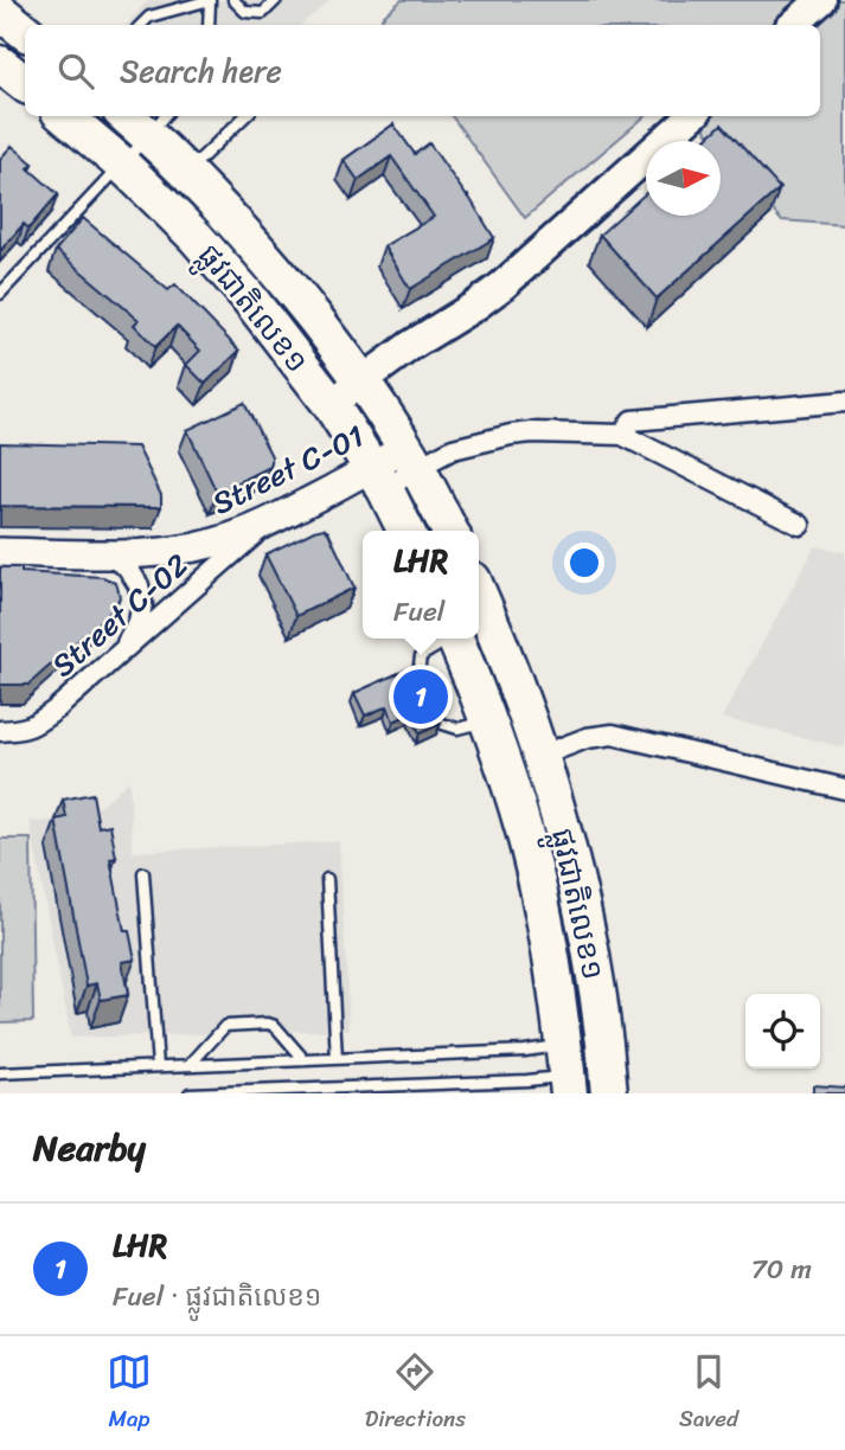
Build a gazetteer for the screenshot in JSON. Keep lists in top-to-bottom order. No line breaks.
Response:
{"streets":{"highway":["ផ្លូវជាតិលេខ១"],"street":["Street C-01","Street C-02"]},"crossings":[["ផ្លូវជាតិលេខ១","Street C-01"],["Street C-01","Street C-02"]],"north":"right","page":{"search":"Search here","popup":["LHR","Fuel"],"pins":"1","heading":"Nearby","list":[{"mark":"1","name":"LHR","note":"Fuel · ផ្លូវជាតិលេខ១","value":"70 m"}],"nav":["Map","Directions","Saved"]}}
